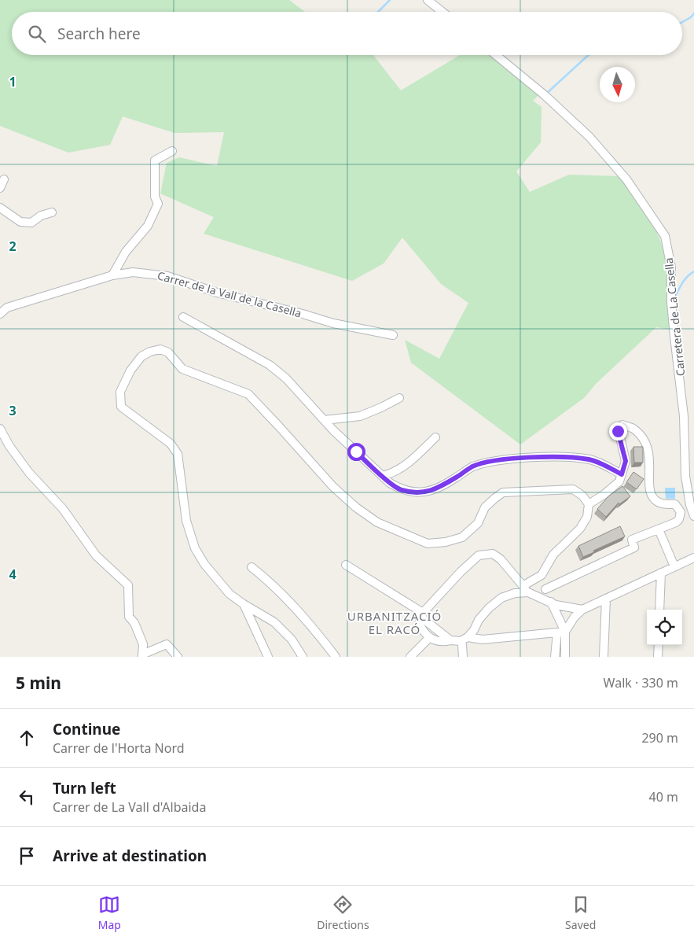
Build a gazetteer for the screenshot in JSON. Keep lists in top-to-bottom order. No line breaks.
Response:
{"streets":{"street":["Carrer de la Vall de la Casella","Carretera de La Casella"]},"districts":["URBANITZACIÓ EL RACÓ"],"north":"bottom","page":{"search":"Search here","heading":["5 min","Walk · 330 m"],"list":[["Continue","Carrer de l'Horta Nord","290 m"],["Turn left","Carrer de La Vall d'Albaida","40 m"],"Arrive at destination"],"nav":["Map","Directions","Saved"]},"grid":{"rows":["1","2","3","4"]}}
